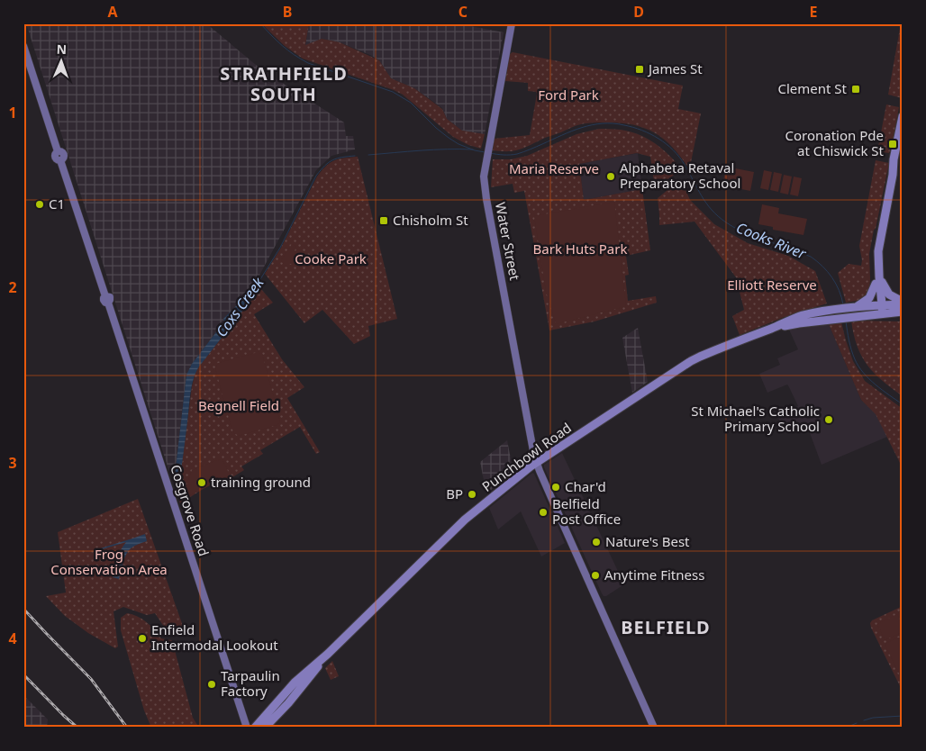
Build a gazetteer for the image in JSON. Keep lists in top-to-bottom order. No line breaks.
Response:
{"streets":{"main road":["Water Street","Punchbowl Road","Cosgrove Road"]},"crossings":[["Water Street","Punchbowl Road"]],"districts":["STRATHFIELD SOUTH","BELFIELD"],"water":["Cooks River","Coxs Creek"],"parks":["Ford Park","Maria Reserve","Bark Huts Park","Cooke Park","Elliott Reserve","Begnell Field","Frog Conservation Area"],"places":{"transit":["James St","Clement St","Coronation Pde at Chiswick St","Chisholm St"],"other":["Alphabeta Retaval Preparatory School","C1","St Michael's Catholic Primary School","training ground","Char'd","BP","Belfield Post Office","Nature's Best","Anytime Fitness","Enfield Intermodal Lookout","Tarpaulin Factory"]},"north":"top","grid":{"columns":["A","B","C","D","E"],"rows":["1","2","3","4"]}}
